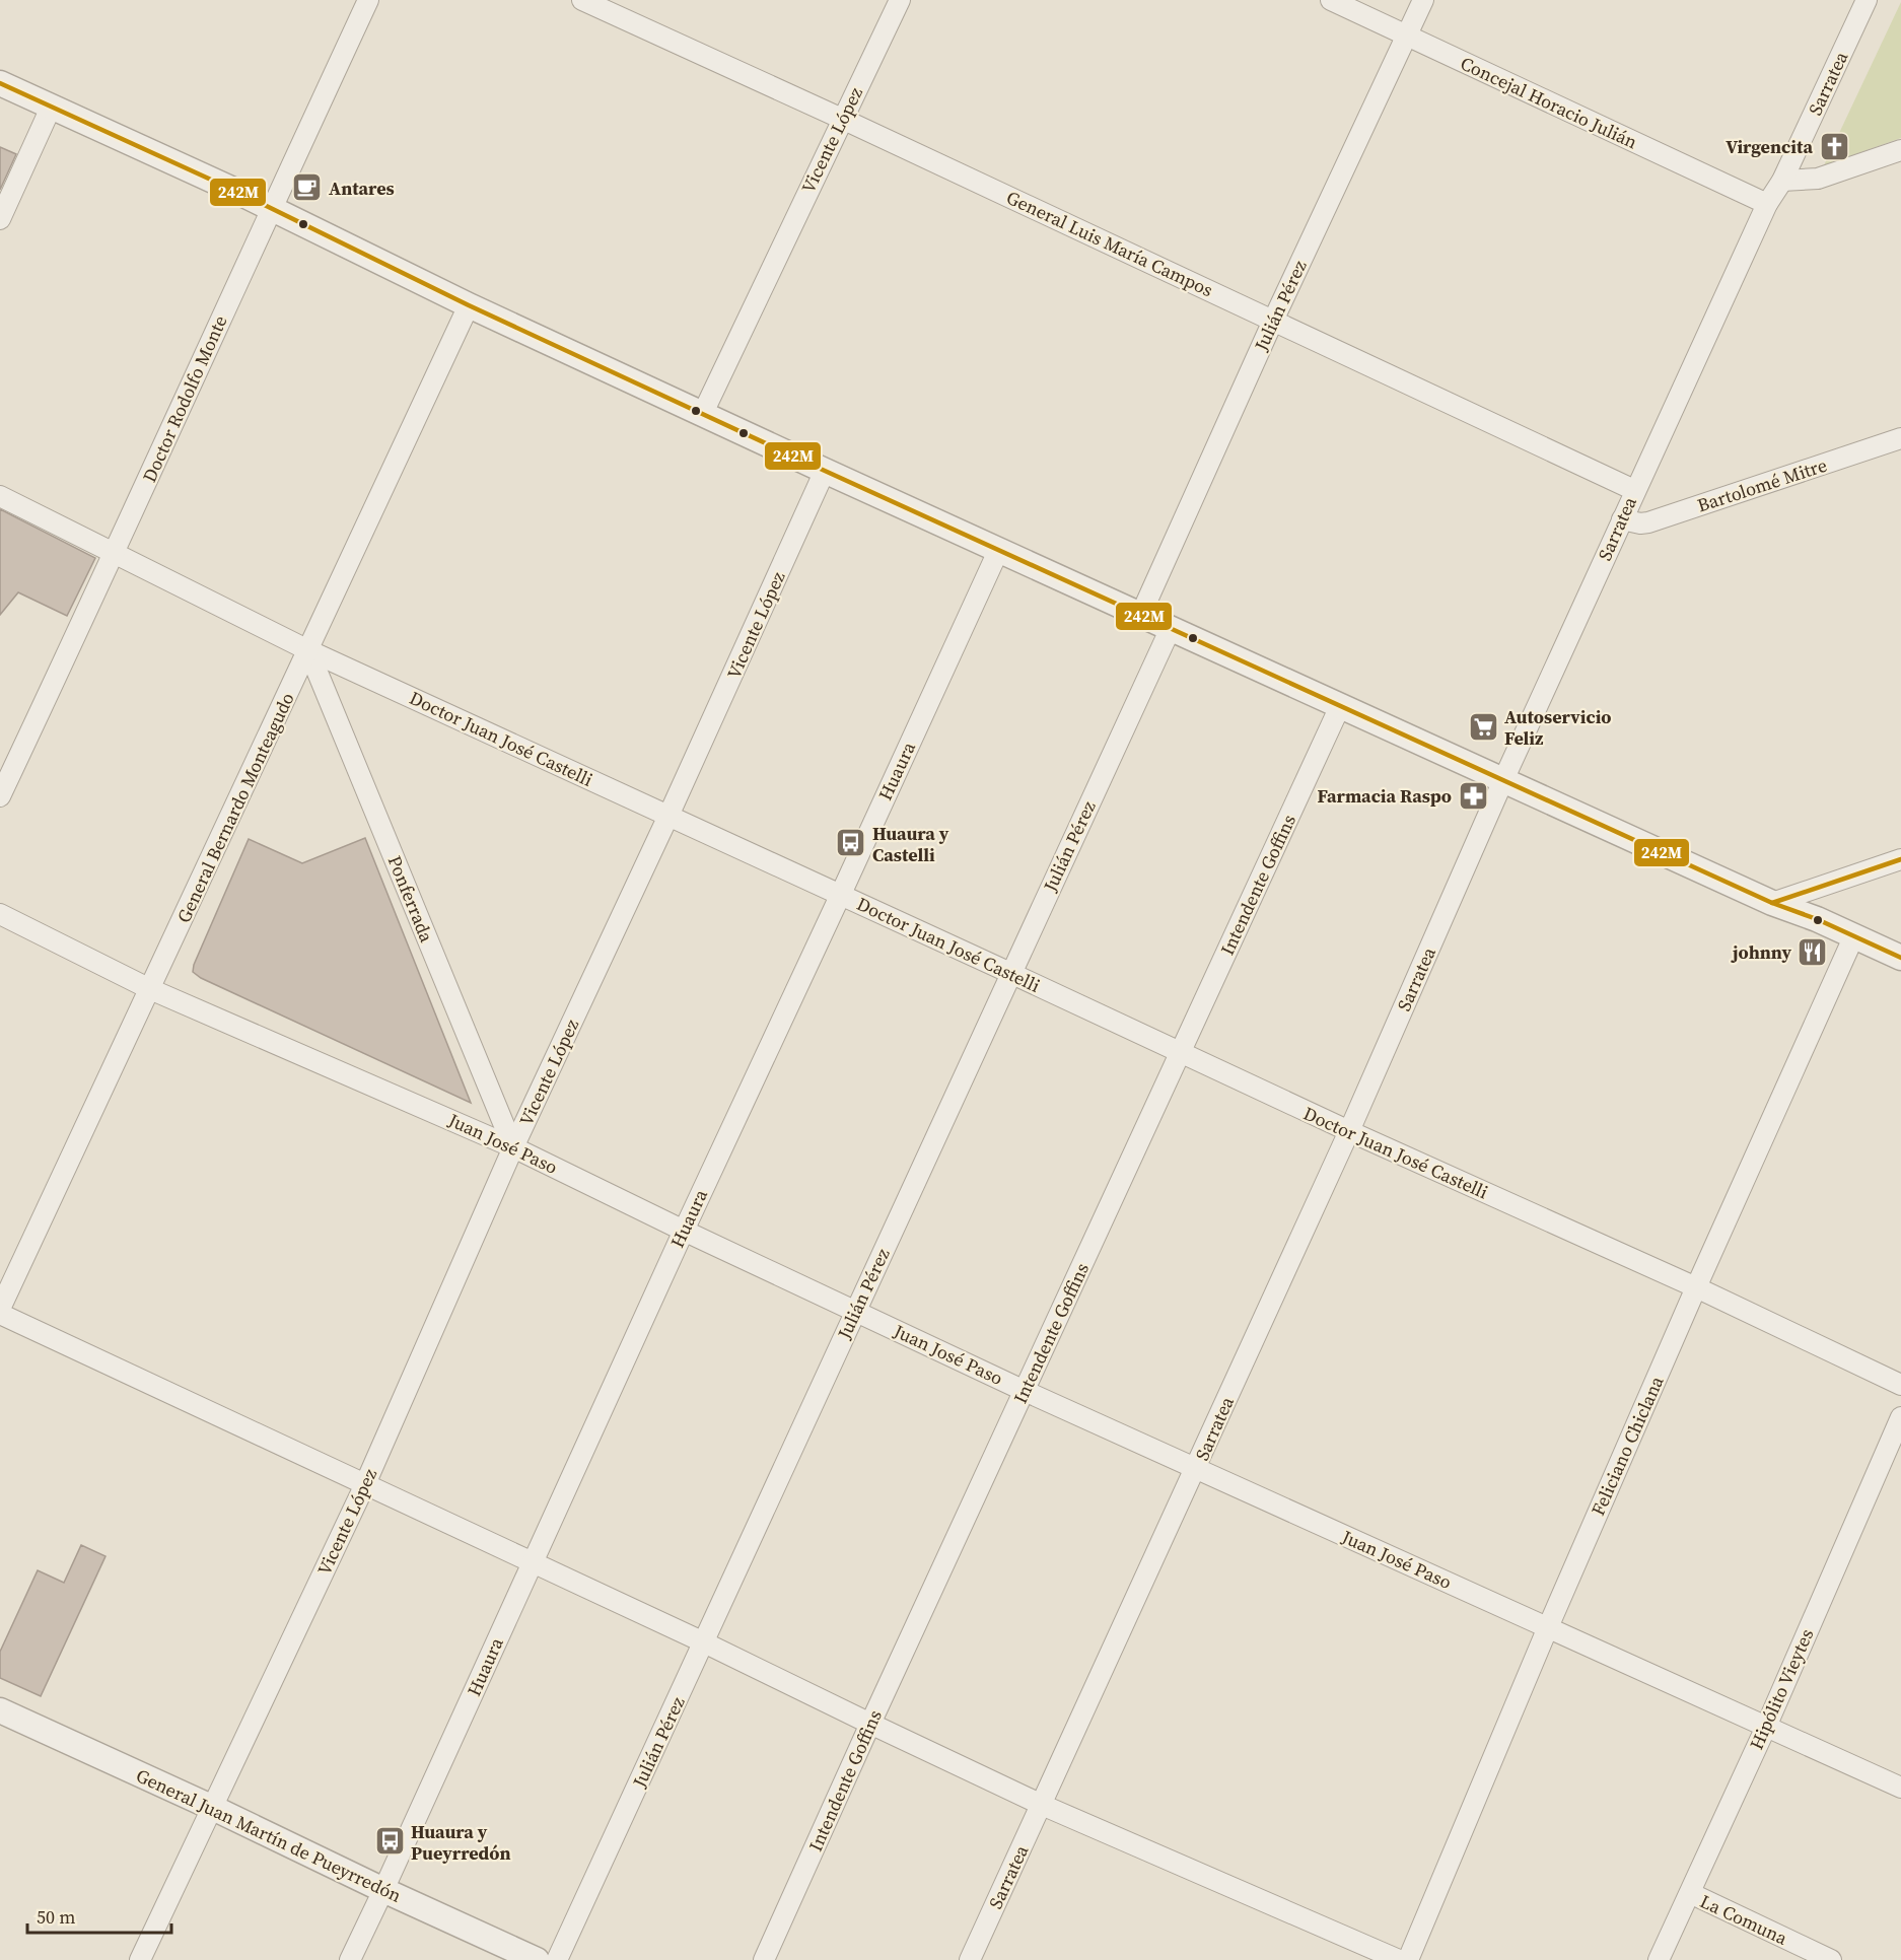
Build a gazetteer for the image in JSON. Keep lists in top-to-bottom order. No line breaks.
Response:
{"streets":{"street":["Sarratea","Concejal Horacio Julián","Vicente López","General Luis María Campos","Julián Pérez","Doctor Rodolfo Monte","Bartolomé Mitre","Doctor Juan José Castelli","Huaura","General Bernardo Monteagudo","Intendente Goffins","Ponferrada","Juan José Paso","Feliciano Chiclana","Hipólito Vieytes","General Juan Martín de Pueyrredón","La Comuna"]},"crossings":[["Sarratea","Concejal Horacio Julián"],["Sarratea","General Luis María Campos"],["Sarratea","Bartolomé Mitre"],["Sarratea","Doctor Juan José Castelli"],["Sarratea","Juan José Paso"],["Concejal Horacio Julián","Julián Pérez"],["Vicente López","General Luis María Campos"],["Vicente López","Doctor Juan José Castelli"],["Vicente López","Ponferrada"],["Vicente López","Juan José Paso"],["Vicente López","General Juan Martín de Pueyrredón"],["General Luis María Campos","Julián Pérez"],["Julián Pérez","Doctor Juan José Castelli"],["Julián Pérez","Juan José Paso"],["Doctor Rodolfo Monte","Doctor Juan José Castelli"],["Doctor Juan José Castelli","Huaura"],["Doctor Juan José Castelli","General Bernardo Monteagudo"],["Doctor Juan José Castelli","Intendente Goffins"],["Doctor Juan José Castelli","Ponferrada"],["Doctor Juan José Castelli","Feliciano Chiclana"],["Huaura","Juan José Paso"],["Huaura","General Juan Martín de Pueyrredón"],["General Bernardo Monteagudo","Ponferrada"],["General Bernardo Monteagudo","Juan José Paso"],["Intendente Goffins","Juan José Paso"],["Ponferrada","Juan José Paso"],["Juan José Paso","Feliciano Chiclana"],["Juan José Paso","Hipólito Vieytes"],["Hipólito Vieytes","La Comuna"]],"places":{"church":["Virgencita"],"cafe":["Antares"],"supermarket":["Autoservicio Feliz"],"pharmacy":["Farmacia Raspo"],"bus stop":["Huaura y Castelli","Huaura y Pueyrredón"],"restaurant":["johnny"]},"lines":["transit line 242M"],"scale_bar":"50 m"}
